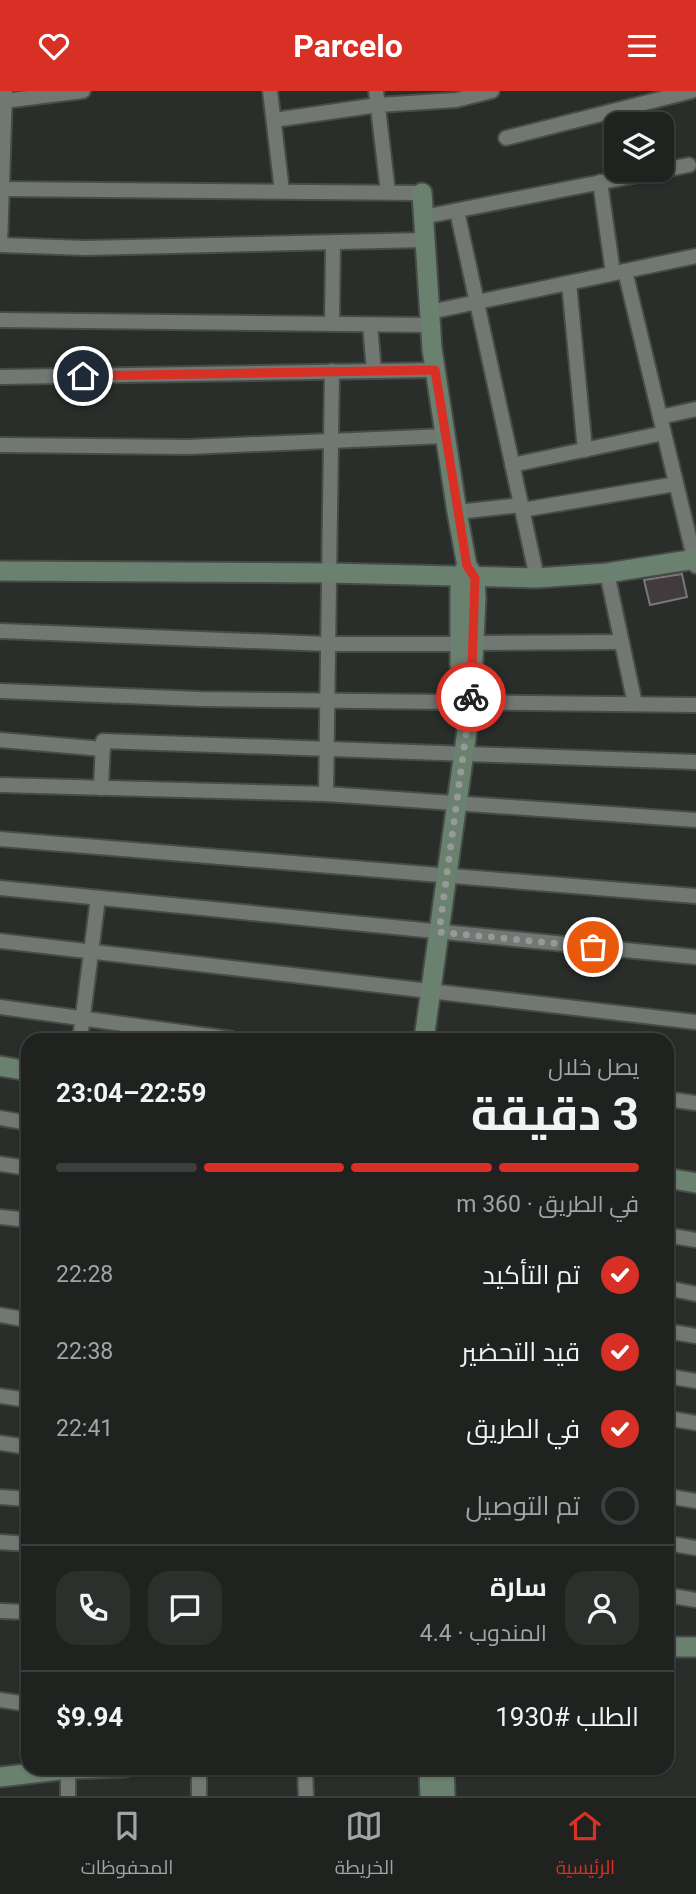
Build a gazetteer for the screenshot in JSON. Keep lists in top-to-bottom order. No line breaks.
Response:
{"page":{"header":"Parcelo","heading":["3 دقيقة","يصل خلال","22:59–23:04"],"panel":["سارة","المندوب · 4.4","الطلب #1930","$9.94"],"bar":"في الطريق · 360 m","list":[["تم التأكيد","22:28"],["قيد التحضير","22:38"],["في الطريق","22:41"],"تم التوصيل"],"tabs":["الرئيسية","الخريطة","المحفوظات"]}}
